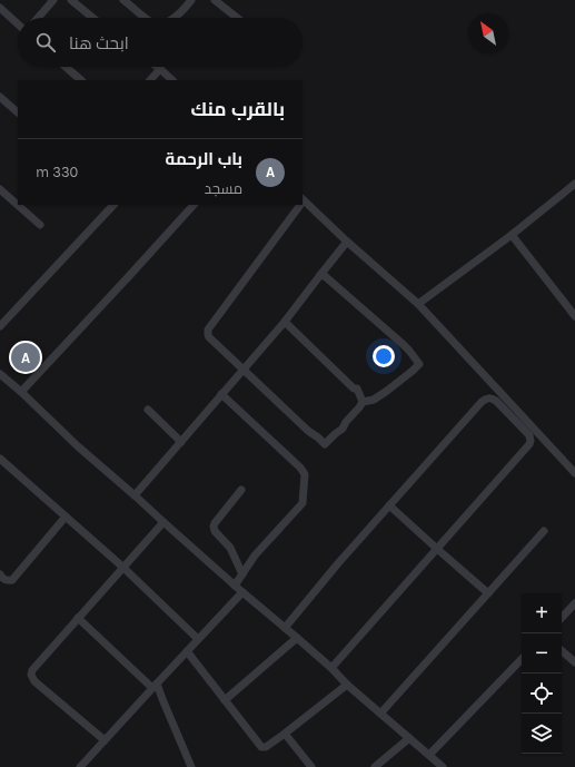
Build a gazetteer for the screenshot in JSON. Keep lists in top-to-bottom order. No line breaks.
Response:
{"north":"top left","page":{"search":"ابحث هنا","heading":"بالقرب منك","list":[{"mark":"A","name":"باب الرحمة","note":"مسجد","value":"330 m"}],"pins":"A","map_buttons":["+","−"]}}
